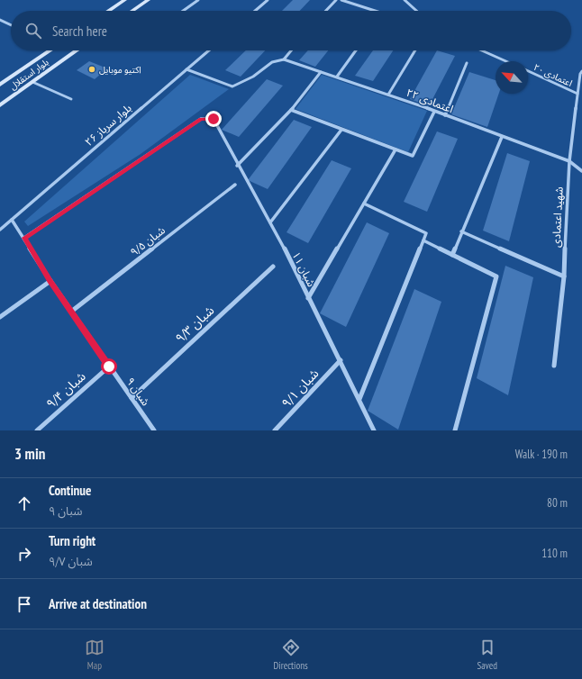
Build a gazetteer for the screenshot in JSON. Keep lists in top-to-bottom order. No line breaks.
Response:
{"streets":{"main road":["بلوار استقلال"],"street":["۲۰ اعتمادی","۲۲ اعتمادی","۲۶ بلوار سرباز","شهید اعتمادی","۹/۵ شبان","۱۱ شبان","۹/۳ شبان","۹/۱ شبان","۹/۴ شبان","۹ شبان"]},"crossings":[["۲۰ اعتمادی","شهید اعتمادی"],["۲۲ اعتمادی","شهید اعتمادی"],["۲۶ بلوار سرباز","۹ شبان"],["۹/۵ شبان","۹ شبان"],["۱۱ شبان","۹/۱ شبان"],["۱۱ شبان","۹ شبان"],["۹/۳ شبان","۹ شبان"],["۹/۴ شبان","۹ شبان"]],"places":["اکتیو موبایل"],"north":"top left","page":{"search":"Search here","heading":["3 min","Walk · 190 m"],"list":[["Continue","۹ شبان","80 m"],["Turn right","۹/۷ شبان","110 m"],"Arrive at destination"],"nav":["Map","Directions","Saved"]}}
